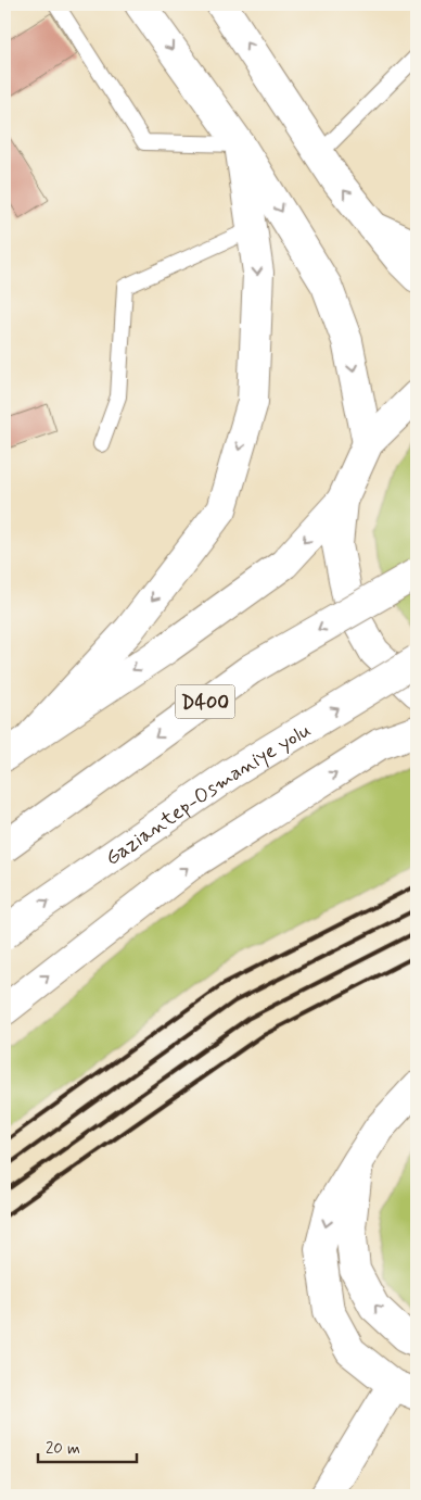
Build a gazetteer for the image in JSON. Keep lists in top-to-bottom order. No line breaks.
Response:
{"streets":{"main road":["D400","Gaziantep-Osmaniye yolu"]},"scale_bar":"20 m"}
